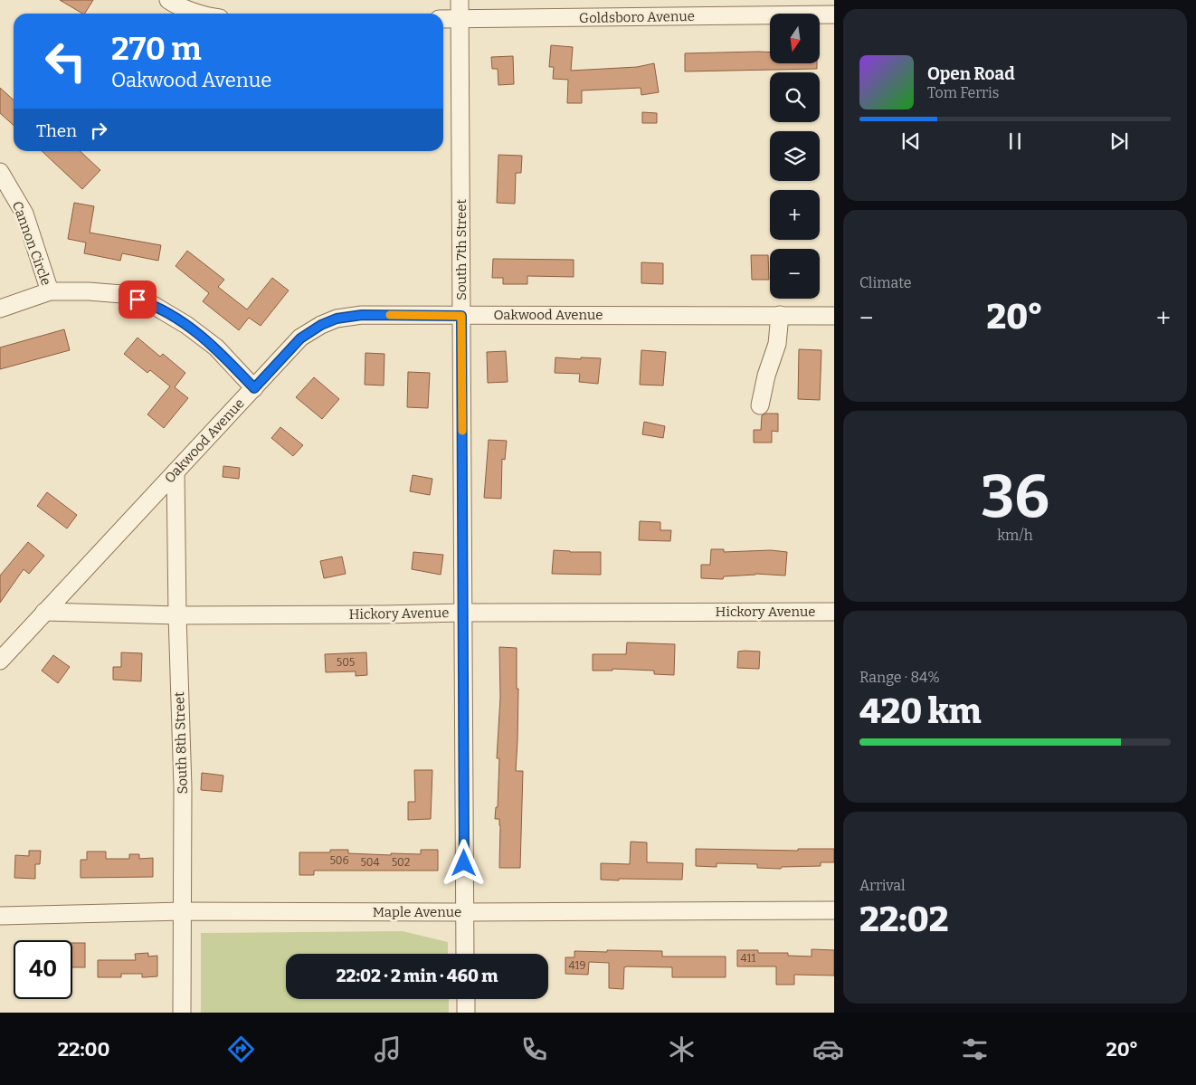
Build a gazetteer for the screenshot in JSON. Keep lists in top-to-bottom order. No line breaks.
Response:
{"streets":{"street":["Goldsboro Avenue","Cannon Circle","South 7th Street","Oakwood Avenue","Hickory Avenue","South 8th Street","Maple Avenue"]},"crossings":[["Goldsboro Avenue","South 7th Street"],["South 7th Street","Oakwood Avenue"],["South 7th Street","Hickory Avenue"],["South 7th Street","Maple Avenue"],["Oakwood Avenue","Hickory Avenue"],["Oakwood Avenue","South 8th Street"],["Hickory Avenue","South 8th Street"],["South 8th Street","Maple Avenue"]],"house_numbers":["505","506","504","502","411","419"],"north":"bottom","page":{"map_buttons":["+","−"],"turn":["270 m","Oakwood Avenue"],"song":["Open Road","Tom Ferris"],"then":"Then","tile":["Climate",["36","km/h"],["Range · 84%","420 km"],["Arrival","22:02"]],"heat":["−","20°","+"],"limit":"40","trip":"22:02 · 2 min · 460 m","tabs":["22:00","20°"]}}
